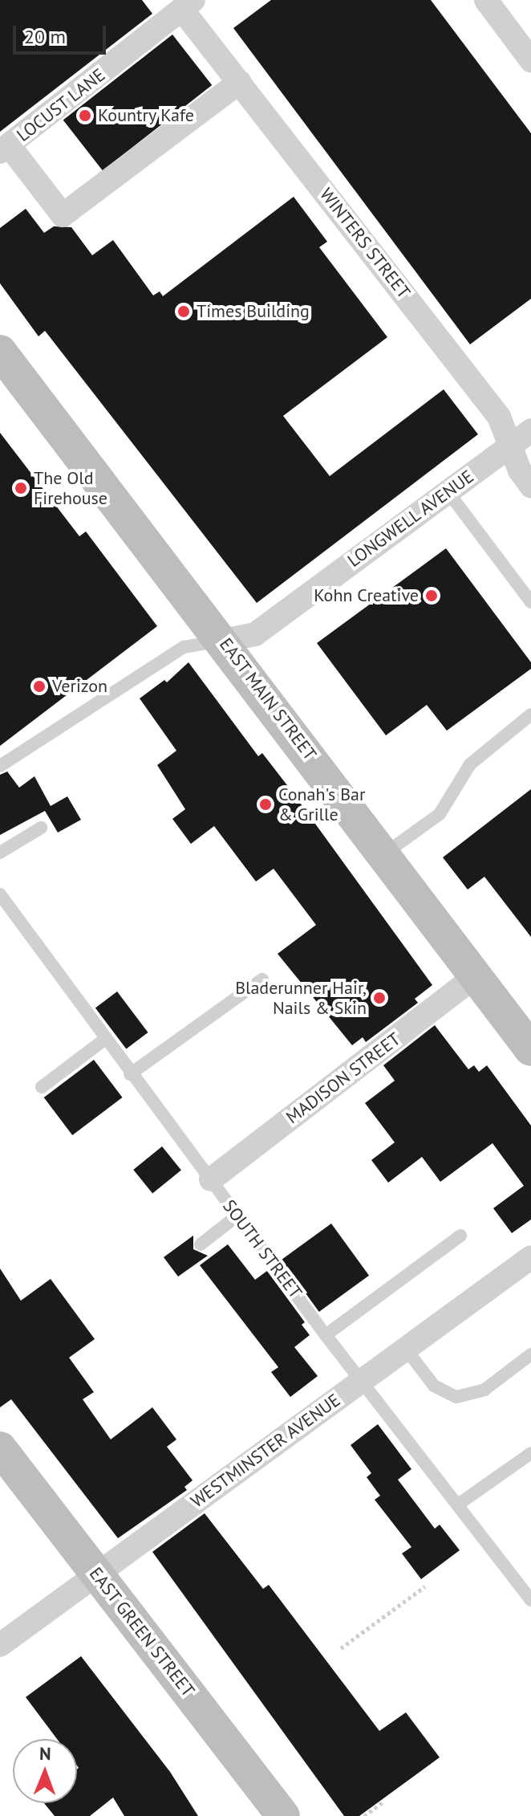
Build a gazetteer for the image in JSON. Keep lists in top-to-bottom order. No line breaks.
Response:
{"streets":{"main road":["EAST MAIN STREET","EAST GREEN STREET"],"street":["LOCUST LANE","WINTERS STREET","LONGWELL AVENUE","MADISON STREET","WESTMINSTER AVENUE"],"lane":["SOUTH STREET"]},"crossings":[["LOCUST LANE","WINTERS STREET"],["WINTERS STREET","LONGWELL AVENUE"],["LONGWELL AVENUE","EAST MAIN STREET"],["EAST MAIN STREET","MADISON STREET"],["MADISON STREET","SOUTH STREET"],["SOUTH STREET","WESTMINSTER AVENUE"],["WESTMINSTER AVENUE","EAST GREEN STREET"]],"places":["Kountry Kafe","Times Building","The Old Firehouse","Kohn Creative","Verizon","Conah's Bar & Grille","Bladerunner Hair, Nails & Skin"],"scale_bar":"20 m","north":"top"}
